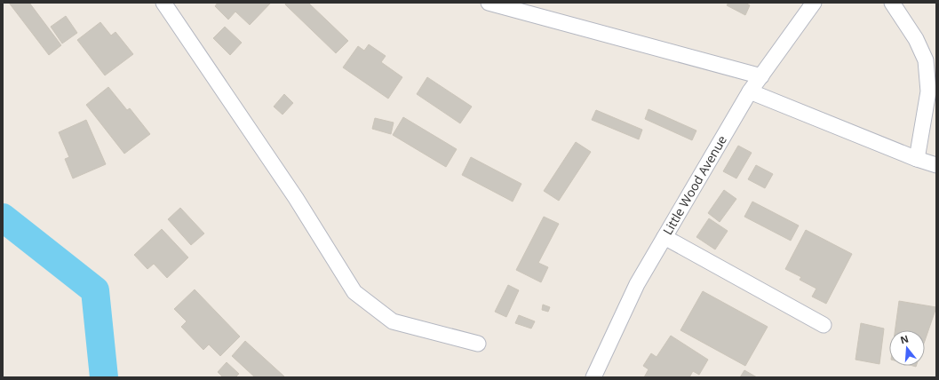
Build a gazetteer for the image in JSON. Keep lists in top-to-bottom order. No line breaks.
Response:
{"streets":{"street":["Little Wood Avenue"]},"north":"top"}
